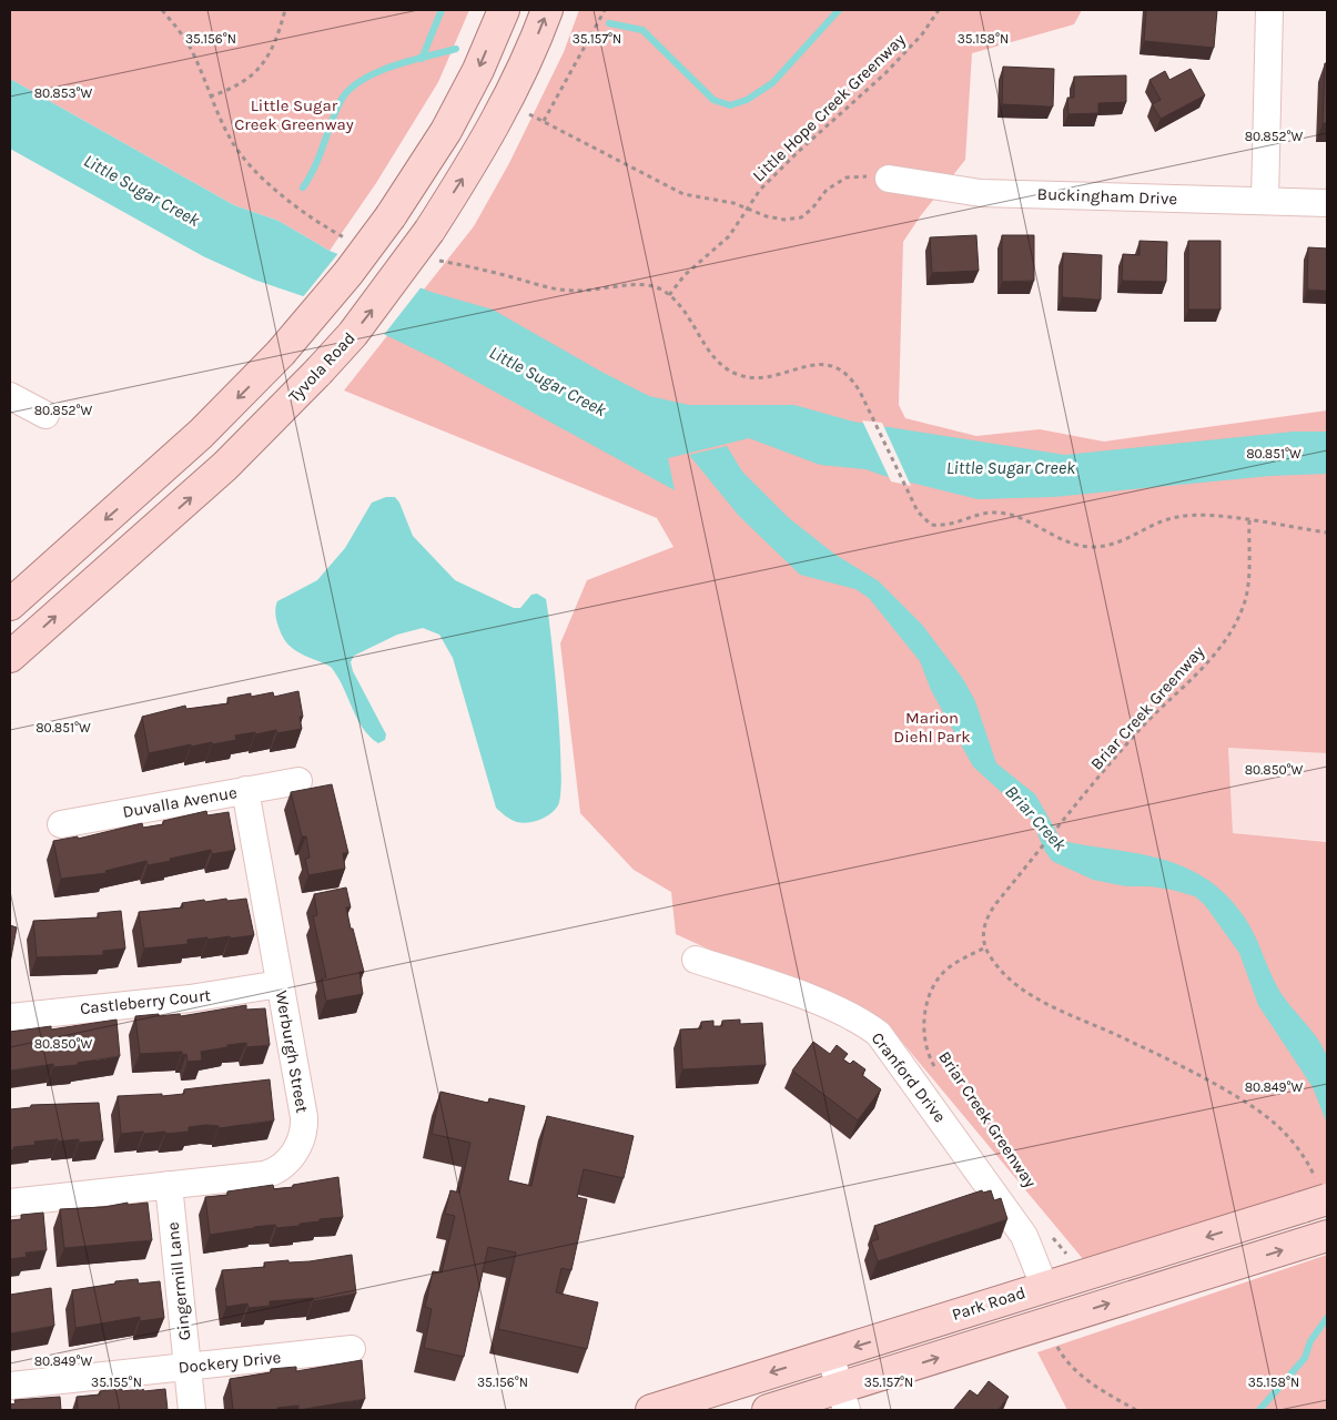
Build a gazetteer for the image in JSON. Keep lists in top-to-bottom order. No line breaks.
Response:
{"streets":{"main road":["Tyvola Road","Park Road"],"street":["Buckingham Drive","Duvalla Avenue","Castleberry Court","Werburgh Street","Cranford Drive","Gingermill Lane","Dockery Drive"],"path":["Little Hope Creek Greenway","Briar Creek Greenway"]},"crossings":[["Duvalla Avenue","Werburgh Street"],["Castleberry Court","Werburgh Street"],["Werburgh Street","Gingermill Lane"],["Cranford Drive","Park Road"],["Gingermill Lane","Dockery Drive"]],"water":["Little Sugar Creek","Briar Creek"],"parks":["Little Sugar Creek Greenway","Marion Diehl Park"],"coordinates":["35.156°N","35.157°N","35.158°N","80.853°W","80.852°W","80.851°W","80.850°W","80.849°W","35.155°N"]}
